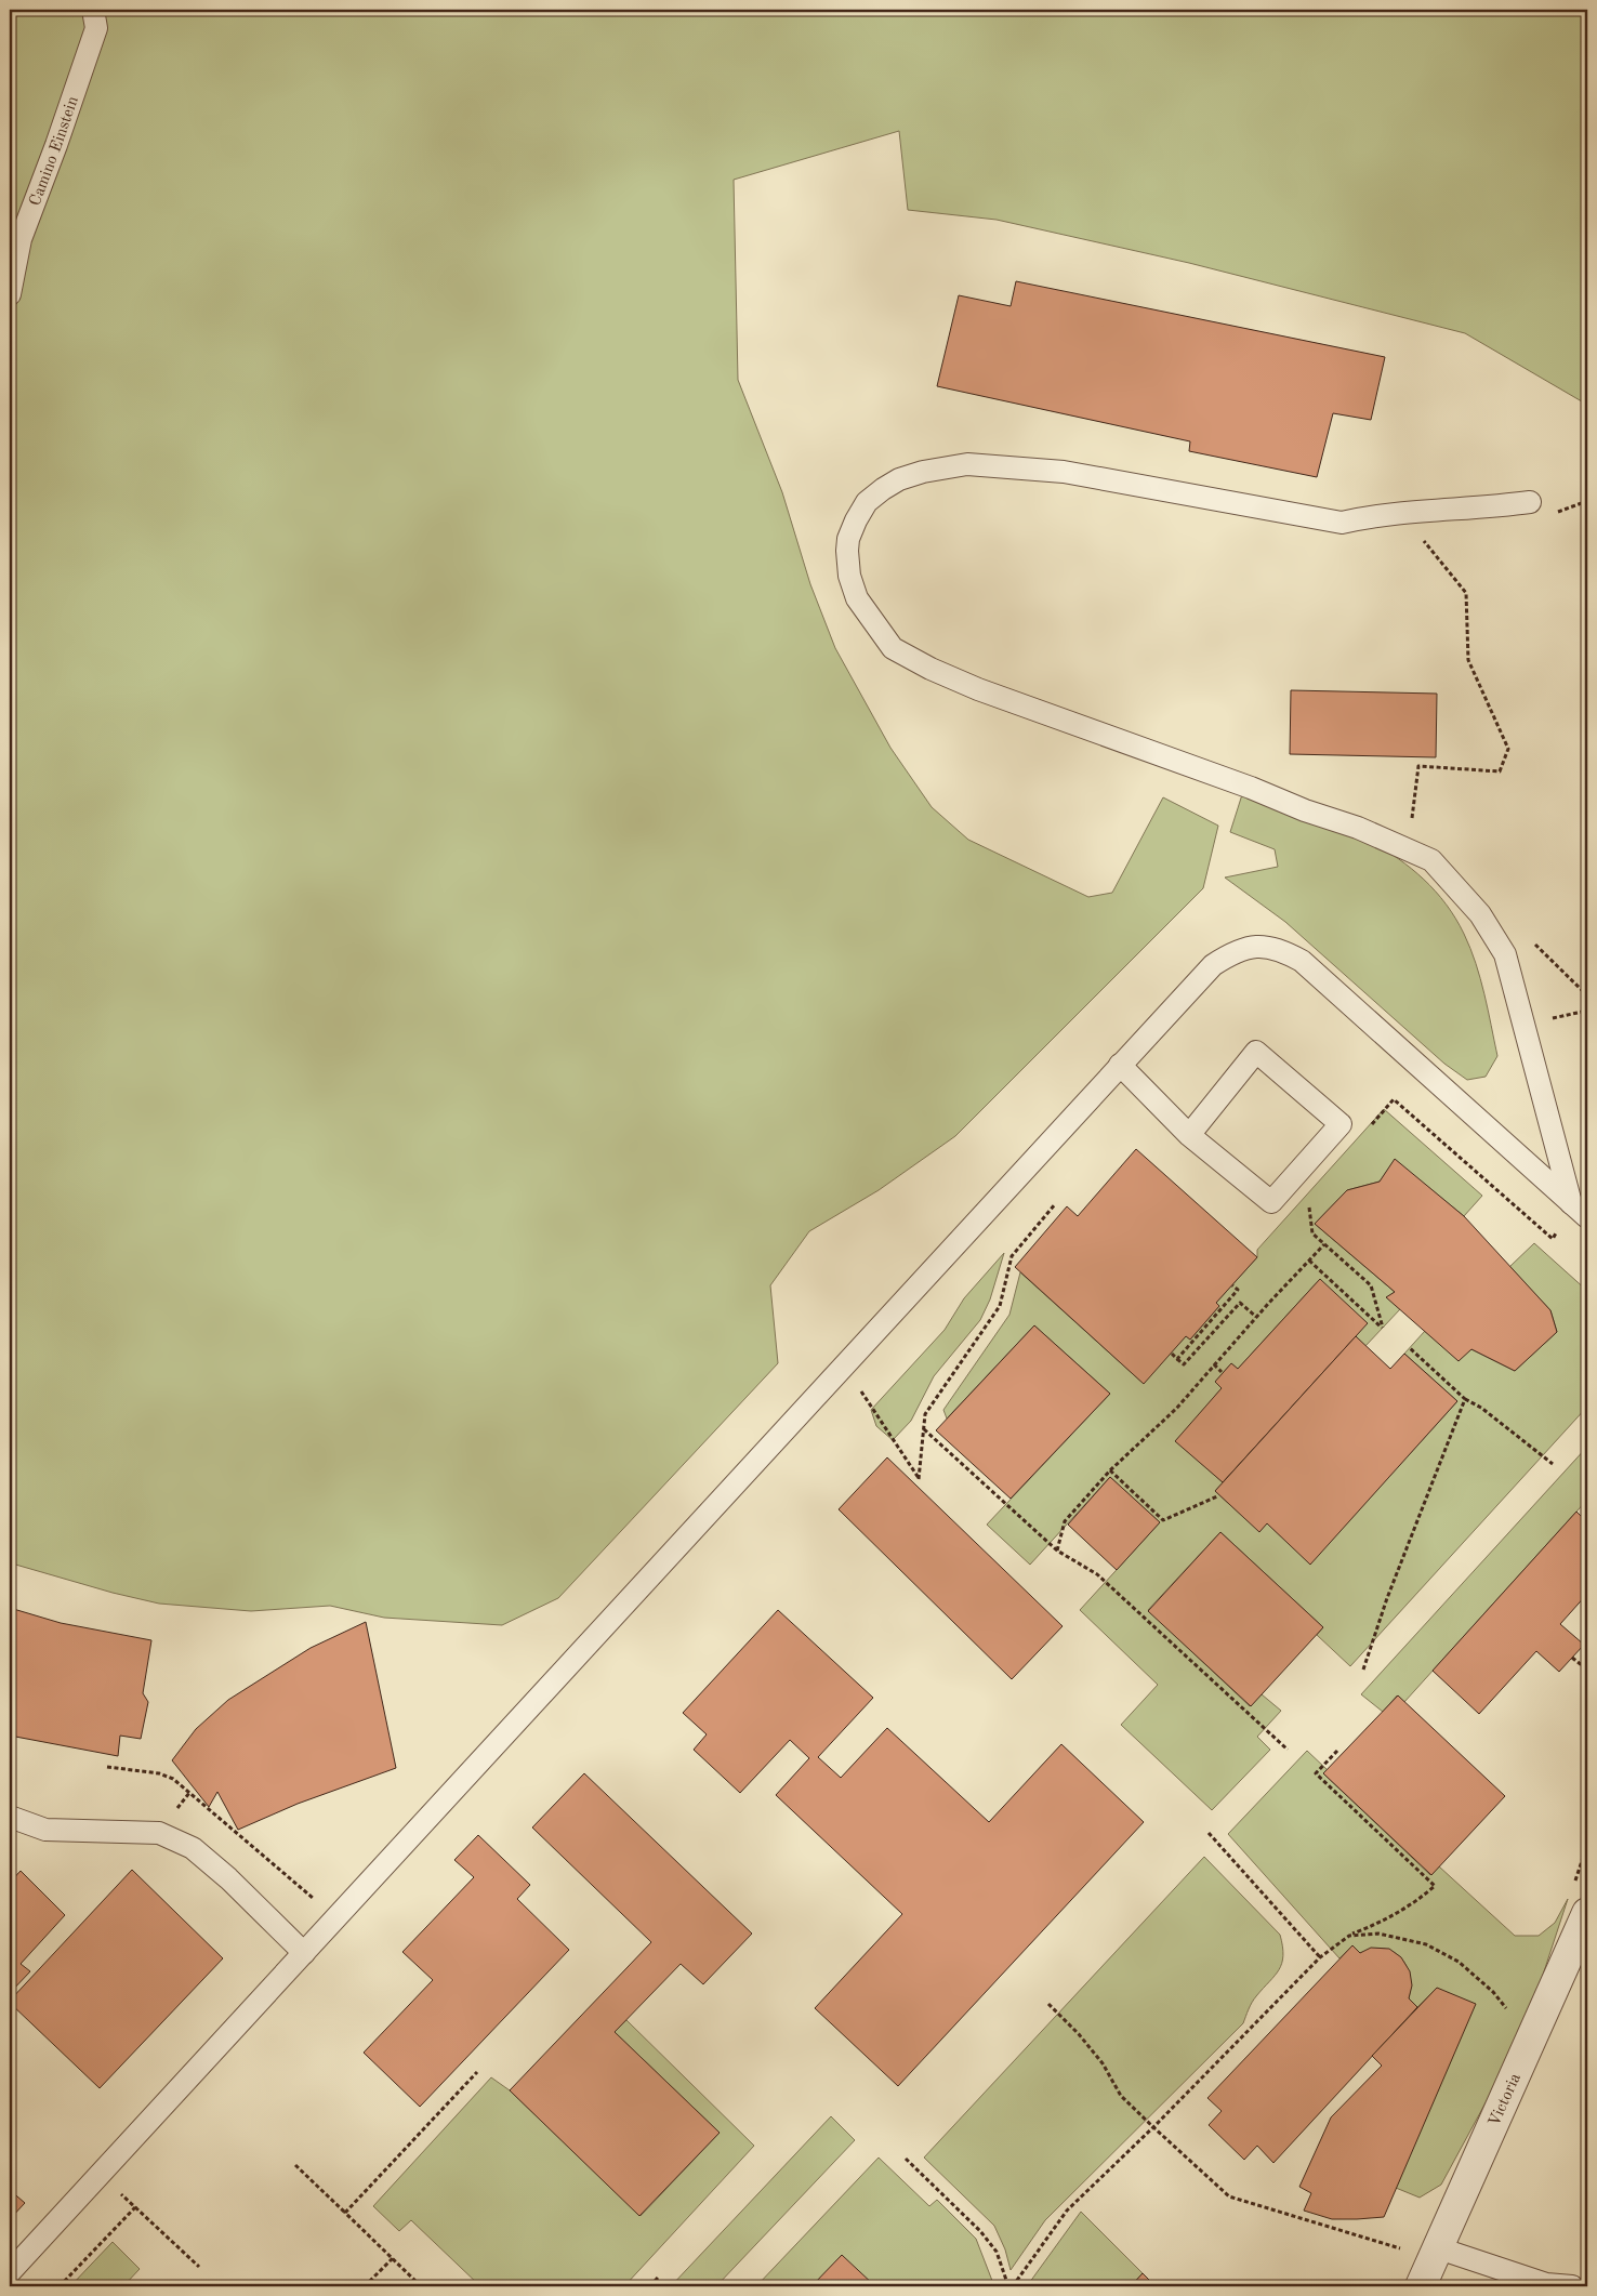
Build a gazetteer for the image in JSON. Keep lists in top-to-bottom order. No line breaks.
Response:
{"streets":{"street":["Victoria"],"lane":["Camino Einstein"]}}
